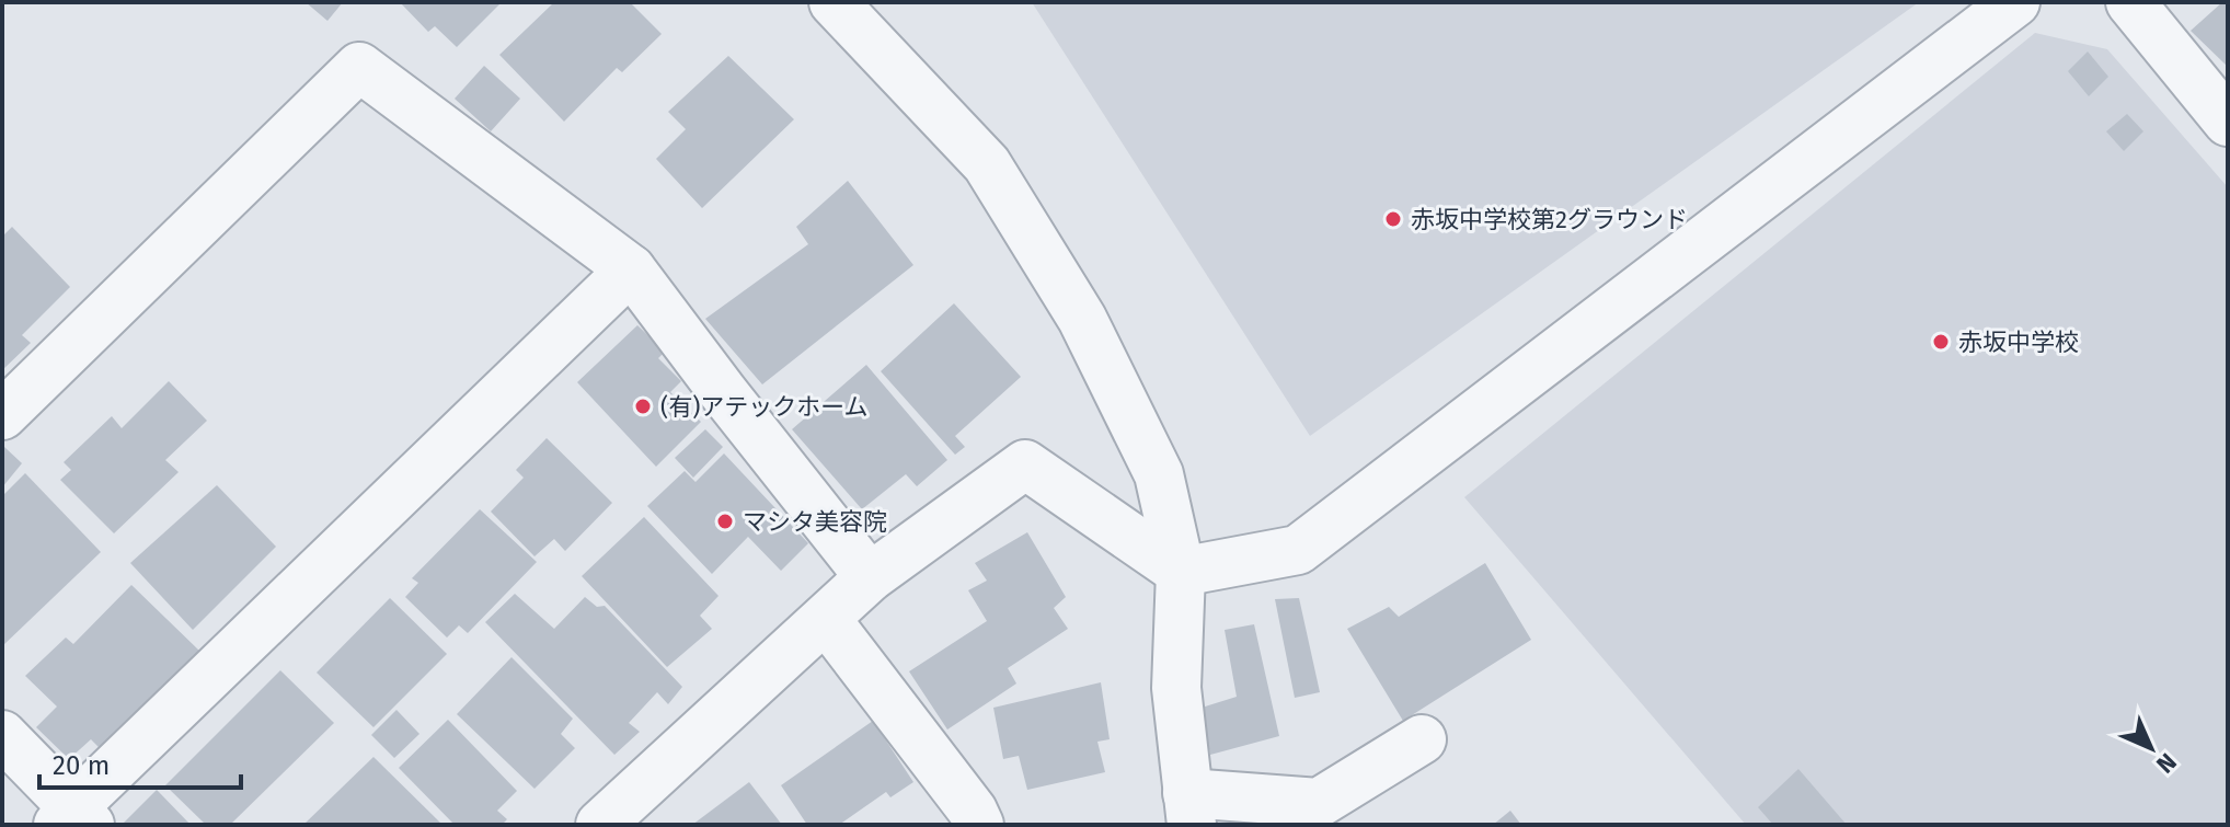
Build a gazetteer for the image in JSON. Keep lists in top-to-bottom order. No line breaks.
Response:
{"places":["赤坂中学校第2グラウンド","赤坂中学校","(有)アテックホーム","マシタ美容院"],"scale_bar":"20 m","north":"bottom right"}
